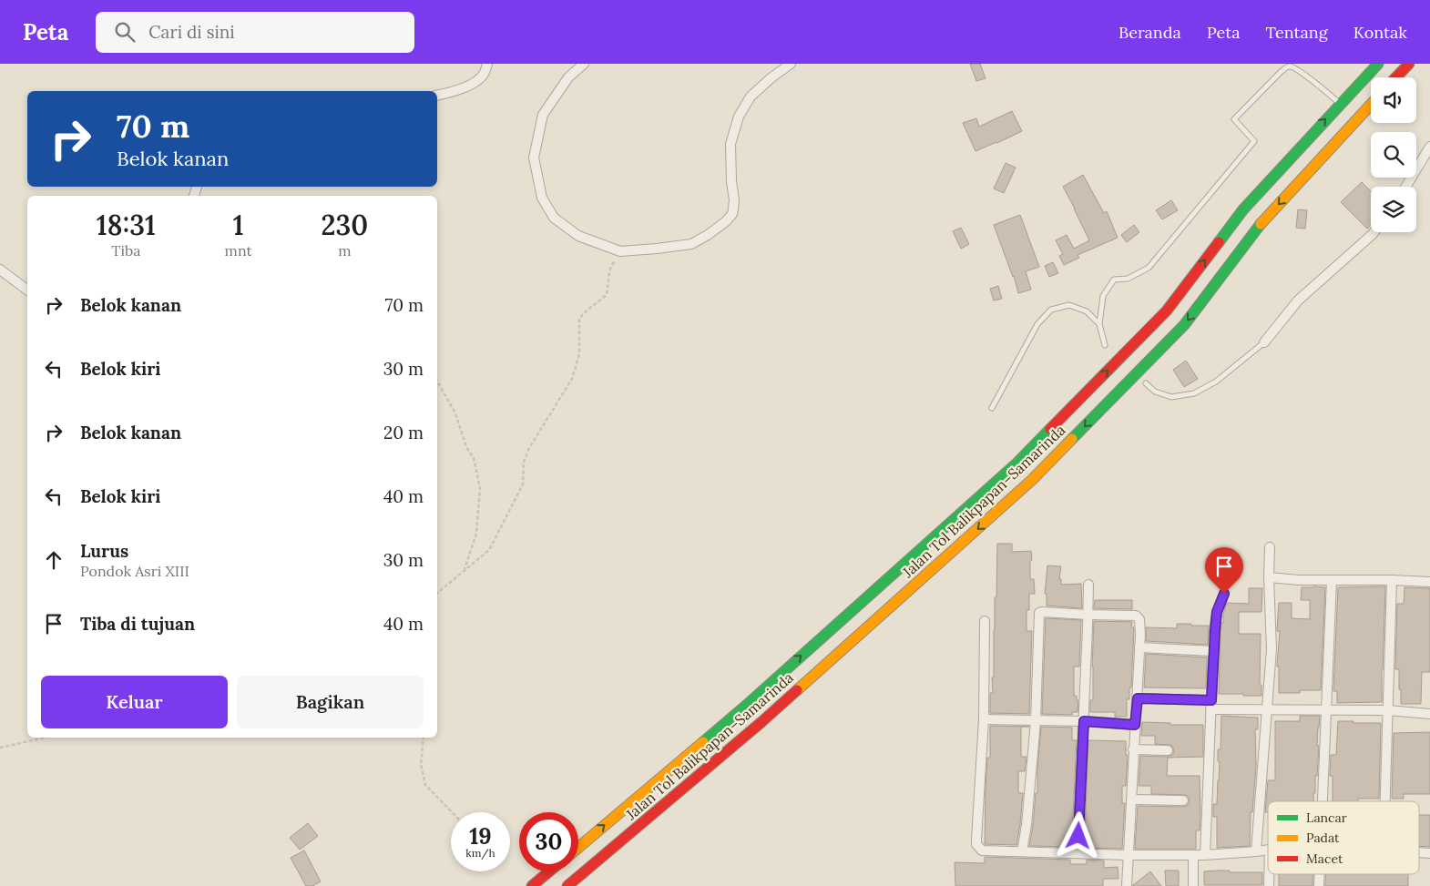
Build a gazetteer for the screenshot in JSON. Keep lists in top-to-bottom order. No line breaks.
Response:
{"streets":{"highway":["Jalan Tol Balikpapan–Samarinda"]},"legend":["Lancar","Padat","Macet"],"page":{"header":"Peta","search":"Cari di sini","nav":["Beranda","Peta","Tentang","Kontak"],"turn":["70 m","Belok kanan"],"eta":["18:31","Tiba","1","mnt","230","m"],"list":[{"name":"Belok kanan","value":"70 m"},{"name":"Belok kiri","value":"30 m"},{"name":"Belok kanan","value":"20 m"},{"name":"Belok kiri","value":"40 m"},{"name":"Lurus","note":"Pondok Asri XIII","value":"30 m"},{"name":"Tiba di tujuan","value":"40 m"}],"buttons":["Keluar","Bagikan"],"speed":"19 km/h","limit":"30"}}
